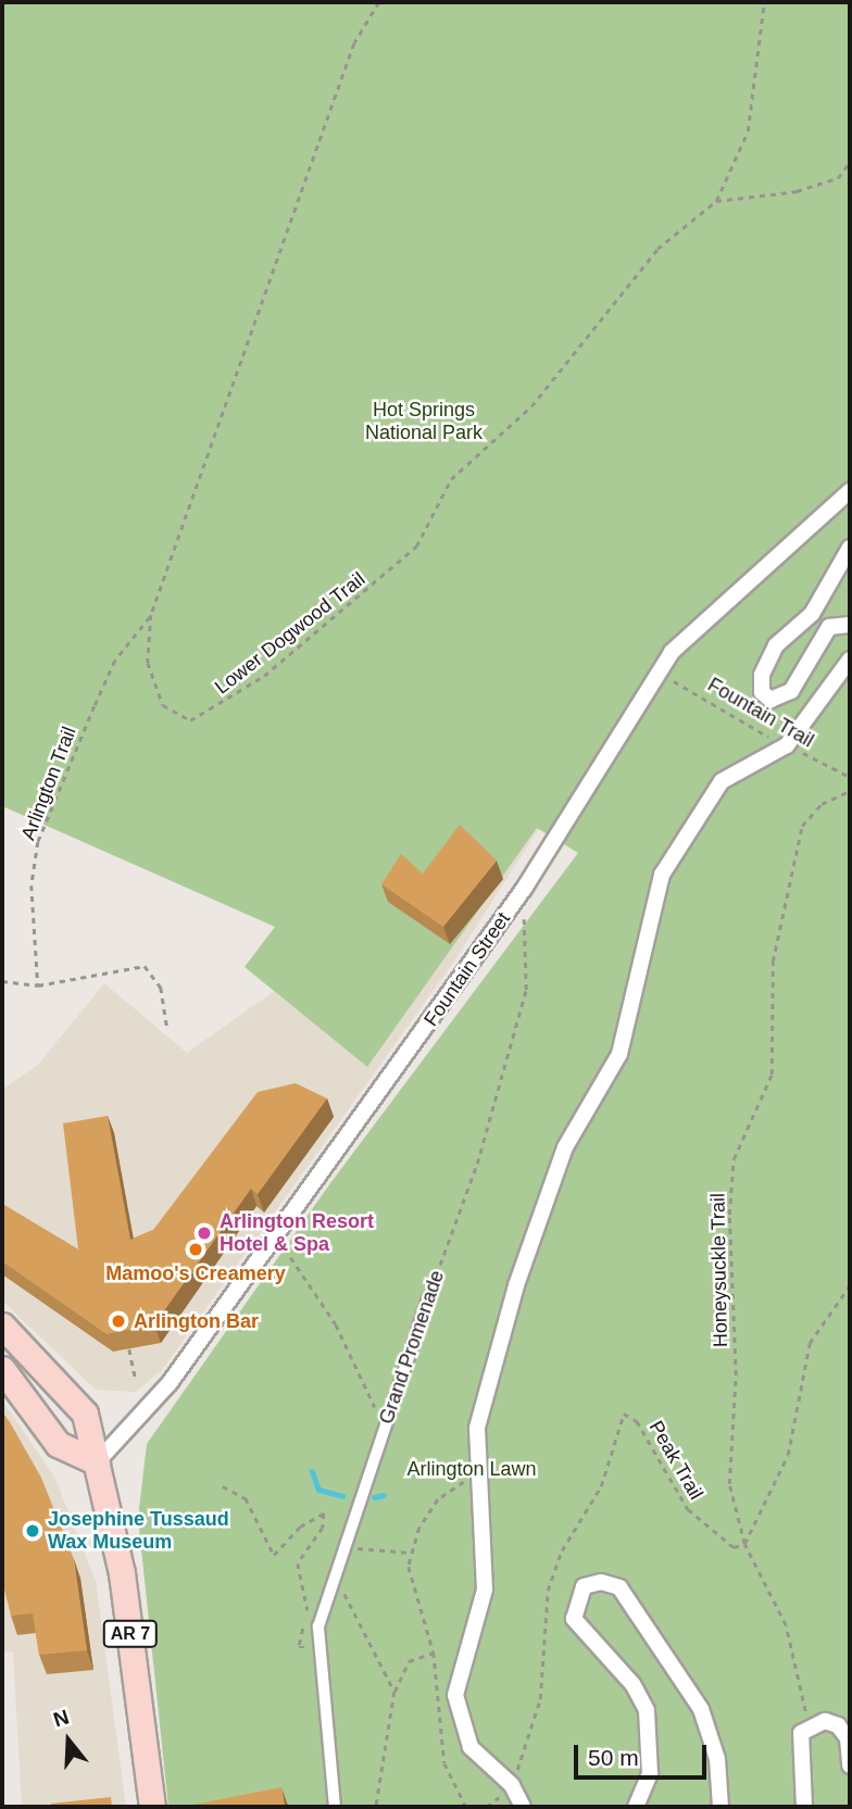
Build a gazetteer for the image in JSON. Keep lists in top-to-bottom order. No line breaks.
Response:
{"streets":{"main road":["AR 7"],"street":["Fountain Street","Grand Promenade"],"path":["Lower Dogwood Trail","Fountain Trail","Arlington Trail","Honeysuckle Trail","Peak Trail"]},"crossings":[["Lower Dogwood Trail","Arlington Trail"],["Fountain Trail","Fountain Street"],["Fountain Street","Grand Promenade"],["Fountain Street","AR 7"],["Honeysuckle Trail","Peak Trail"]],"parks":["Hot Springs National Park","Arlington Lawn"],"places":["Arlington Resort Hotel & Spa","Mamoo's Creamery","Arlington Bar","Josephine Tussaud Wax Museum"],"scale_bar":"50 m","north":"top"}
